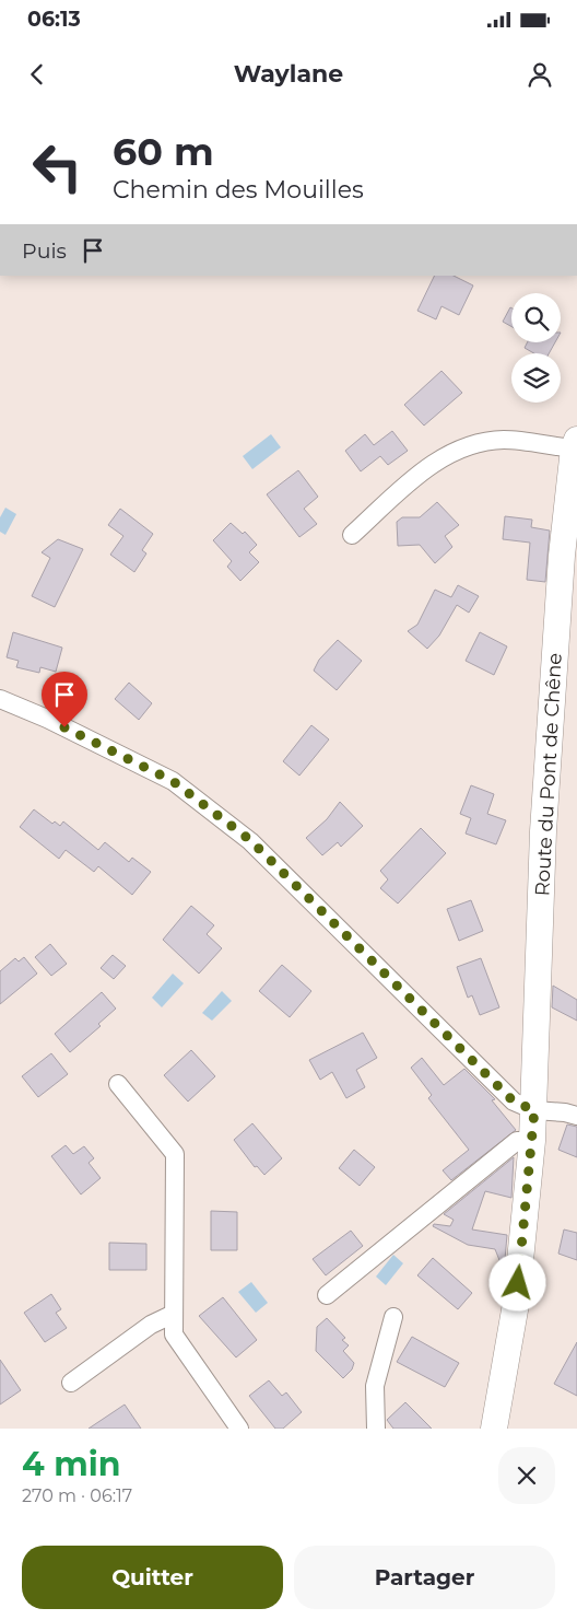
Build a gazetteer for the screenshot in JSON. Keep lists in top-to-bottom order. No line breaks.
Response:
{"streets":{"street":["Route du Pont de Chêne"]},"page":{"status":"06:13","header":"Waylane","turn":["60 m","Chemin des Mouilles"],"then":"Puis","heading":["4 min","270 m · 06:17"],"buttons":["Quitter","Partager"]}}
